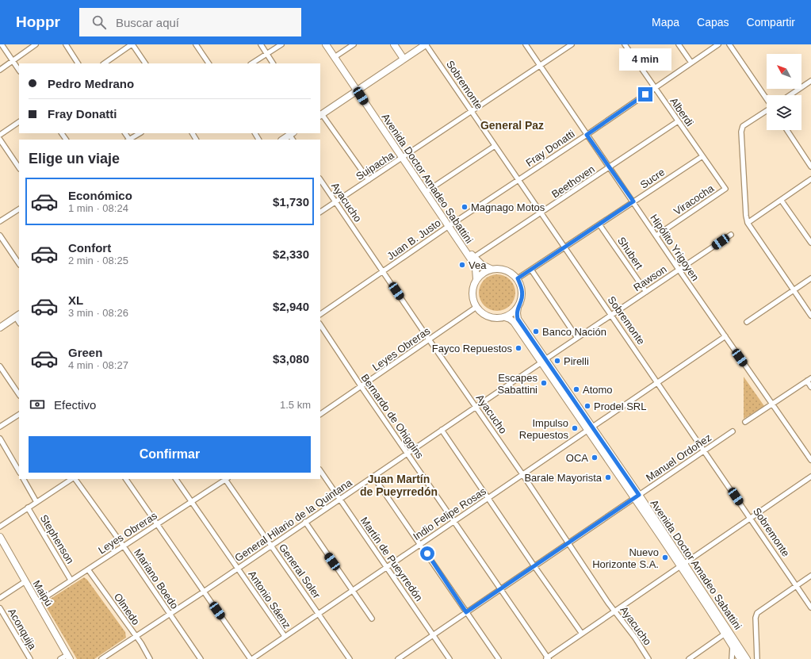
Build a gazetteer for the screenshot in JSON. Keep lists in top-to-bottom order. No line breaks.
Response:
{"streets":{"main road":["Avenida Doctor Amadeo Sabattini","Maipú"],"street":["Sobremonte","Alberdi","Fray Donatti","Suipacha","Sucre","Beethoven","Viracocha","Ayacucho","Juan B. Justo","Hipólito Yrigoyen","Shubert","Rawson","Leyes Obreras","Bernardo de Ohiggins","Manuel Ordoñez","Indio Felipe Rosas","General Hilario de la Quintana","Stephenson","Martín de Pueyrredón","General Soler","Mariano Boedo","Antonio Sáenz","Olmedo","Aconquija"]},"crossings":[["Sobremonte","Fray Donatti"],["Sobremonte","Suipacha"],["Sobremonte","Sucre"],["Sobremonte","Beethoven"],["Sobremonte","Juan B. Justo"],["Sobremonte","Rawson"],["Sobremonte","Manuel Ordoñez"],["Sobremonte","Indio Felipe Rosas"],["Sobremonte","General Hilario de la Quintana"],["Alberdi","Fray Donatti"],["Alberdi","Sucre"],["Alberdi","Beethoven"],["Alberdi","Viracocha"],["Fray Donatti","Juan B. Justo"],["Fray Donatti","Hipólito Yrigoyen"],["Suipacha","Avenida Doctor Amadeo Sabattini"],["Suipacha","Ayacucho"],["Suipacha","Hipólito Yrigoyen"],["Avenida Doctor Amadeo Sabattini","Beethoven"],["Avenida Doctor Amadeo Sabattini","Juan B. Justo"],["Avenida Doctor Amadeo Sabattini","Leyes Obreras"],["Avenida Doctor Amadeo Sabattini","Manuel Ordoñez"],["Avenida Doctor Amadeo Sabattini","Indio Felipe Rosas"],["Avenida Doctor Amadeo Sabattini","General Hilario de la Quintana"],["Sucre","Hipólito Yrigoyen"],["Sucre","Shubert"],["Beethoven","Hipólito Yrigoyen"],["Viracocha","Hipólito Yrigoyen"],["Ayacucho","Juan B. Justo"],["Ayacucho","Leyes Obreras"],["Ayacucho","Manuel Ordoñez"],["Ayacucho","Indio Felipe Rosas"],["Ayacucho","General Hilario de la Quintana"],["Hipólito Yrigoyen","Rawson"],["Hipólito Yrigoyen","Indio Felipe Rosas"],["Shubert","Rawson"],["Rawson","General Hilario de la Quintana"],["Leyes Obreras","Bernardo de Ohiggins"],["Leyes Obreras","Stephenson"],["Leyes Obreras","General Soler"],["Leyes Obreras","Mariano Boedo"],["Leyes Obreras","Maipú"],["Leyes Obreras","Antonio Sáenz"],["Leyes Obreras","Olmedo"],["Bernardo de Ohiggins","Manuel Ordoñez"],["Bernardo de Ohiggins","Indio Felipe Rosas"],["Bernardo de Ohiggins","General Hilario de la Quintana"],["Manuel Ordoñez","Martín de Pueyrredón"],["Indio Felipe Rosas","Martín de Pueyrredón"],["Indio Felipe Rosas","General Soler"],["Indio Felipe Rosas","Antonio Sáenz"],["General Hilario de la Quintana","Martín de Pueyrredón"],["General Hilario de la Quintana","General Soler"],["General Hilario de la Quintana","Mariano Boedo"],["General Hilario de la Quintana","Antonio Sáenz"],["General Hilario de la Quintana","Olmedo"]],"districts":["General Paz","Juan Martín de Pueyrredón"],"places":["Magnago Motos","Vea","Banco Nación","Fayco Repuestos","Pirelli","Escapes Sabattini","Atomo","Prodel SRL","Impulso Repuestos","OCA","Barale Mayorista","Nuevo Horizonte S.A."],"north":"top left","page":{"header":"Hoppr","search":"Buscar aquí","nav":["Mapa","Capas","Compartir"],"bubble":"4 min","banner":["Pedro Medrano","Fray Donatti"],"heading":"Elige un viaje","list":[{"name":"Económico","note":"1 min · 08:24","value":"$1,730"},{"name":"Confort","note":"2 min · 08:25","value":"$2,330"},{"name":"XL","note":"3 min · 08:26","value":"$2,940"},{"name":"Green","note":"4 min · 08:27","value":"$3,080"}],"pay":["Efectivo","1.5 km"],"buttons":"Confirmar"}}
